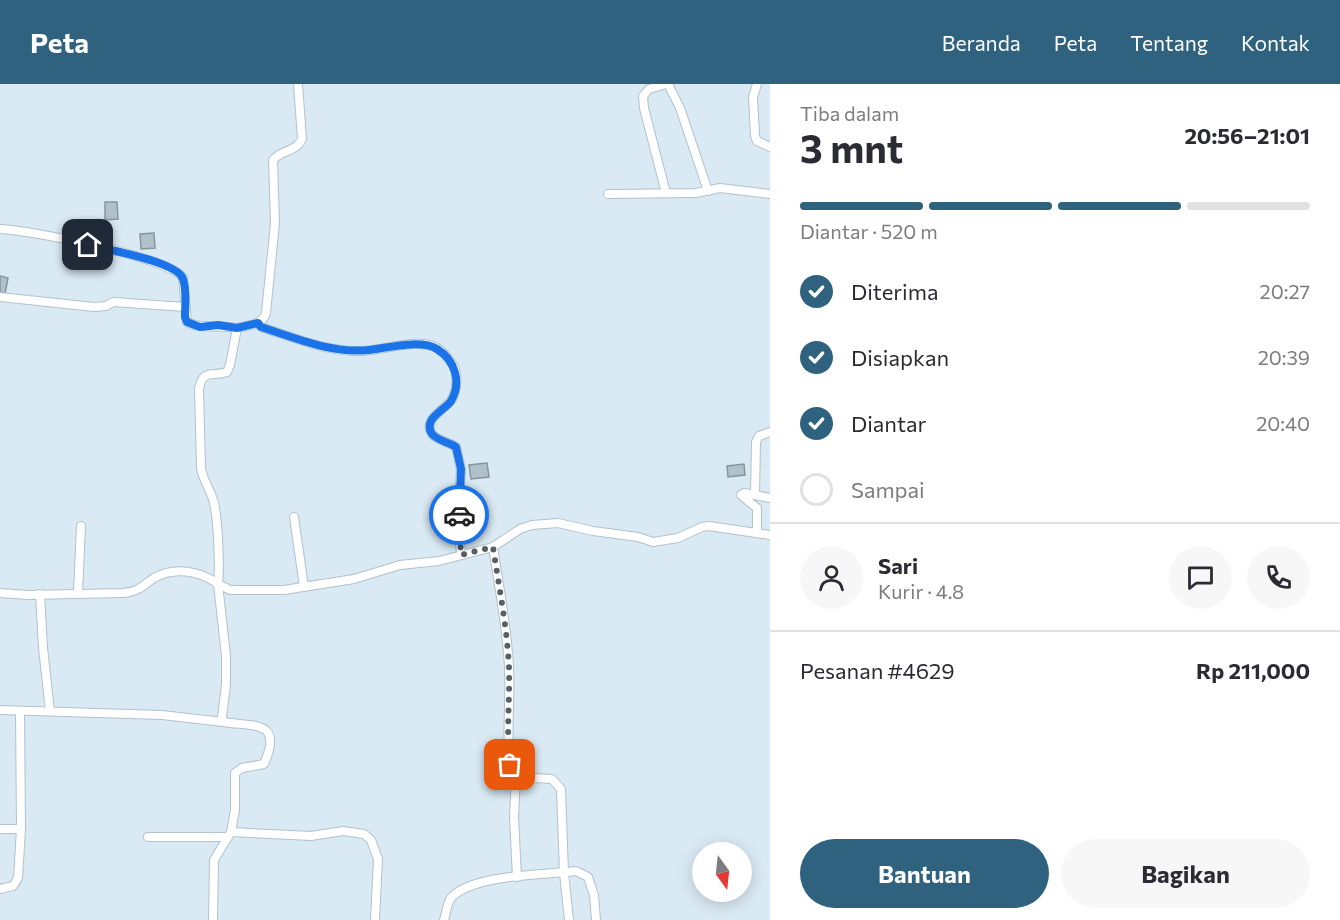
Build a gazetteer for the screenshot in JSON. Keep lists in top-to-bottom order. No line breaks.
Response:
{"north":"bottom","page":{"header":"Peta","nav":["Beranda","Peta","Tentang","Kontak"],"heading":["3 mnt","Tiba dalam","20:56–21:01"],"panel":["Sari","Kurir · 4.8","Pesanan #4629","Rp 211,000"],"bar":"Diantar · 520 m","list":[["Diterima","20:27"],["Disiapkan","20:39"],["Diantar","20:40"],"Sampai"],"buttons":["Bantuan","Bagikan"]}}
